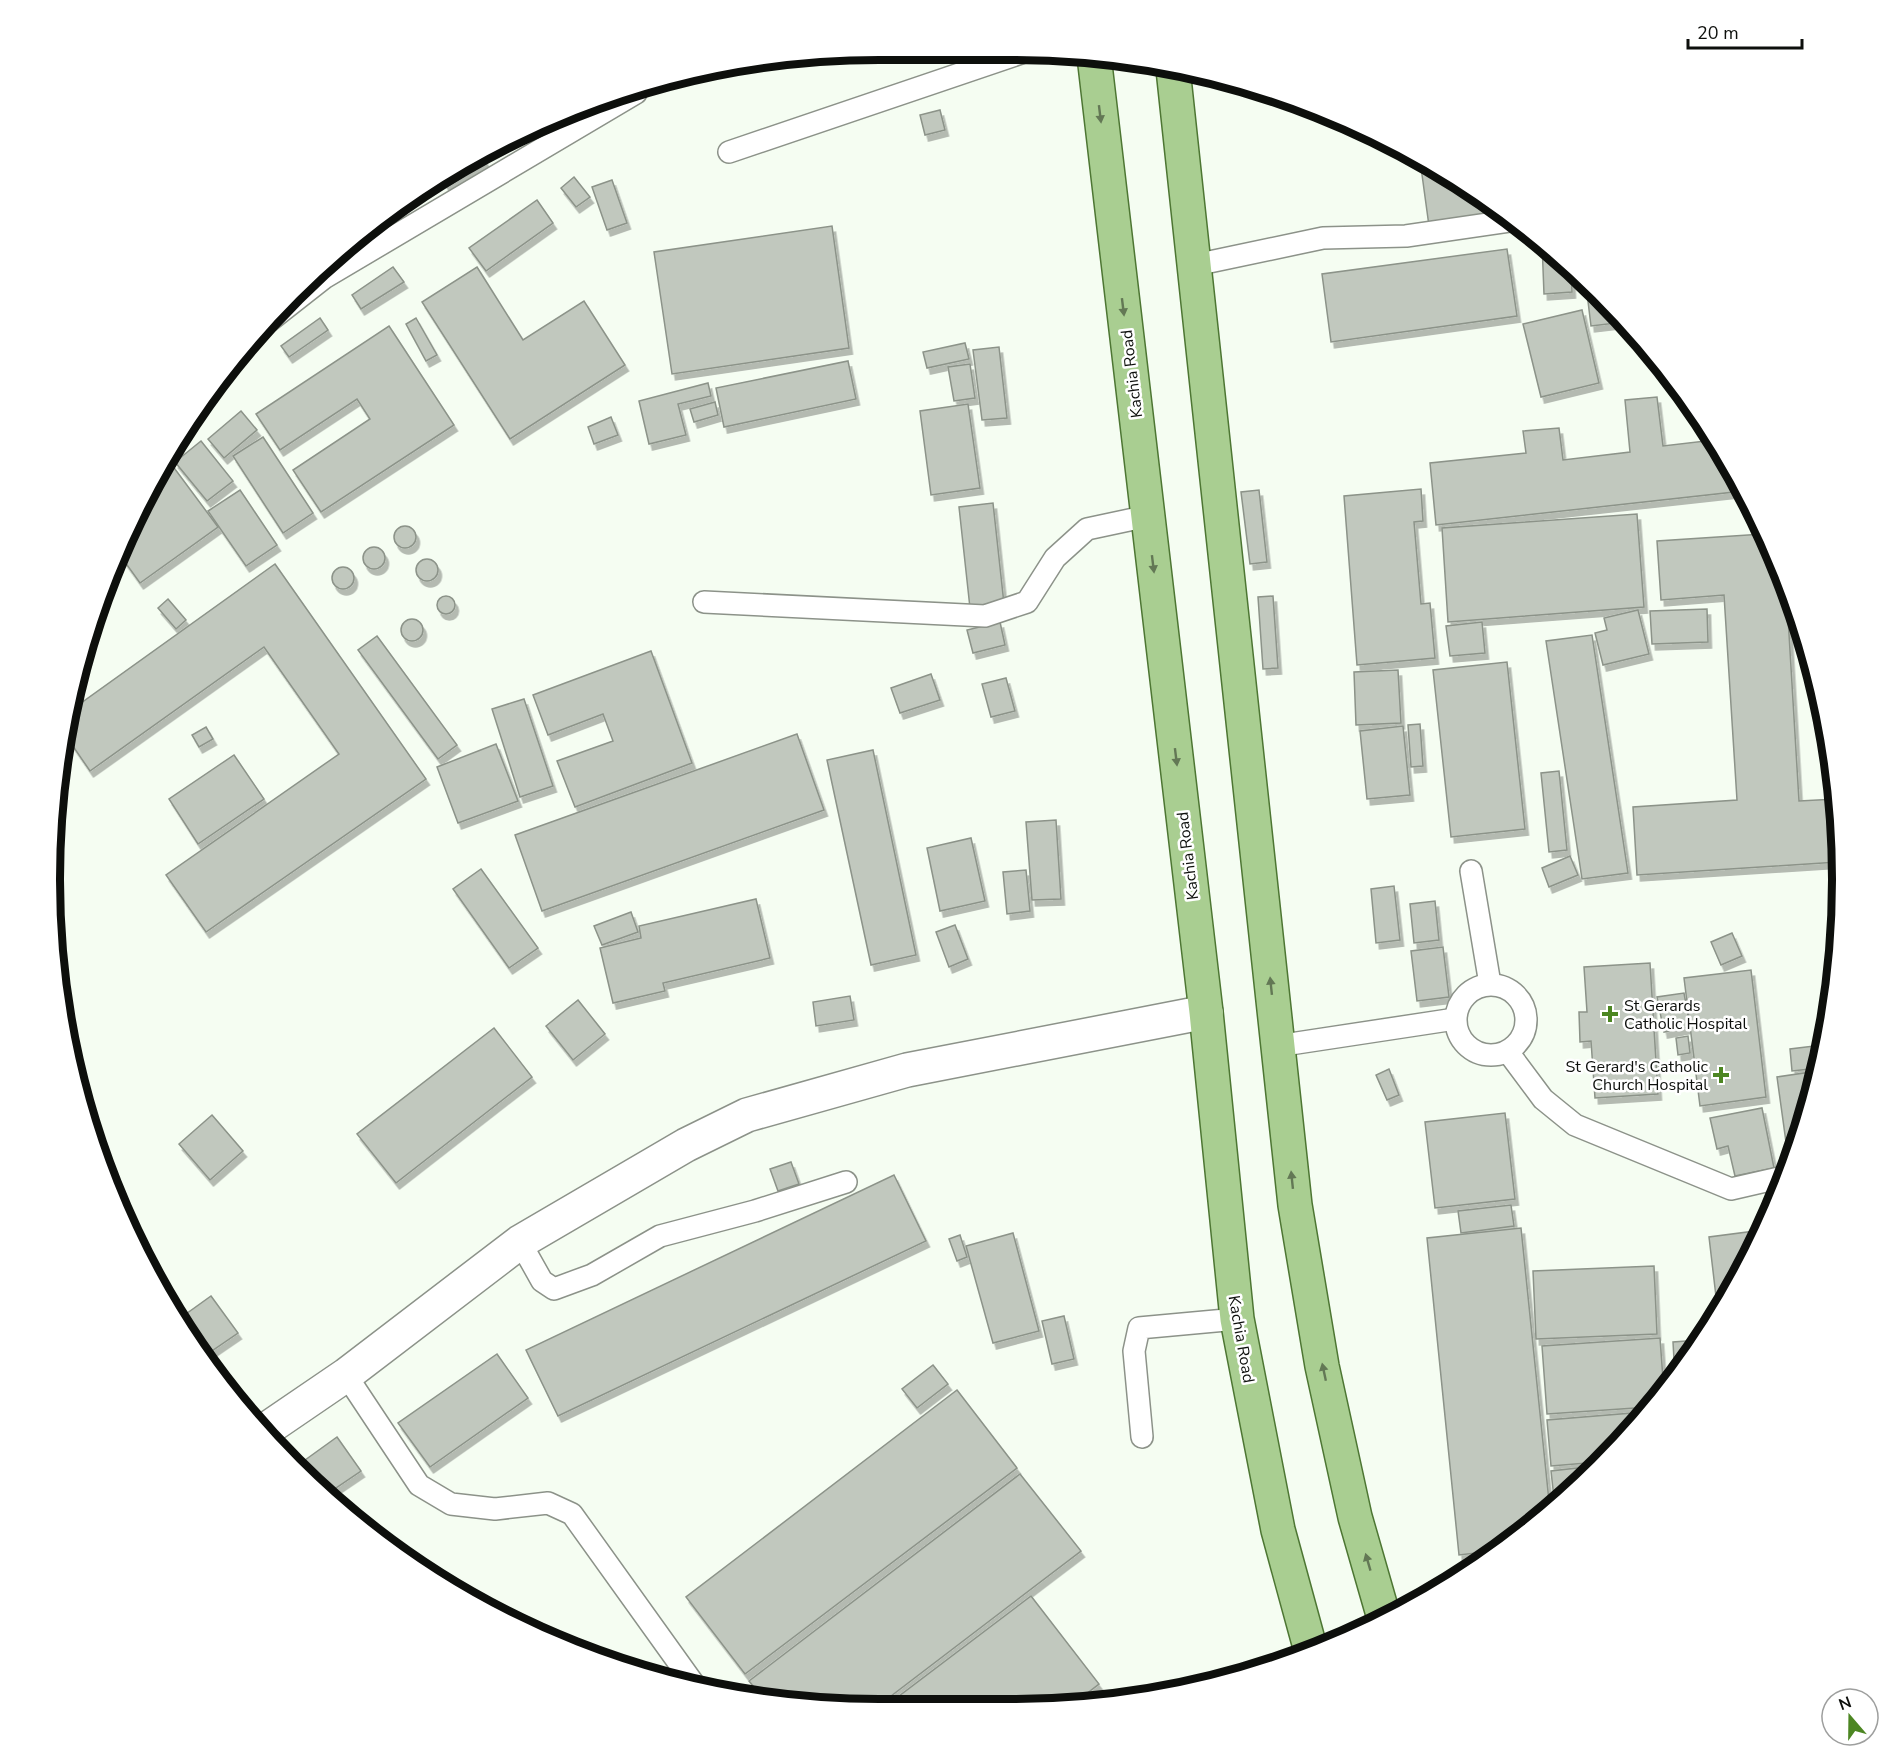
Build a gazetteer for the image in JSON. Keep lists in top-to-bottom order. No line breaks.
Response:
{"streets":{"main road":["Kachia Road"]},"places":{"health":["St Gerards Catholic Hospital","St Gerard's Catholic Church Hospital"]},"scale_bar":"20 m","north":"top"}
